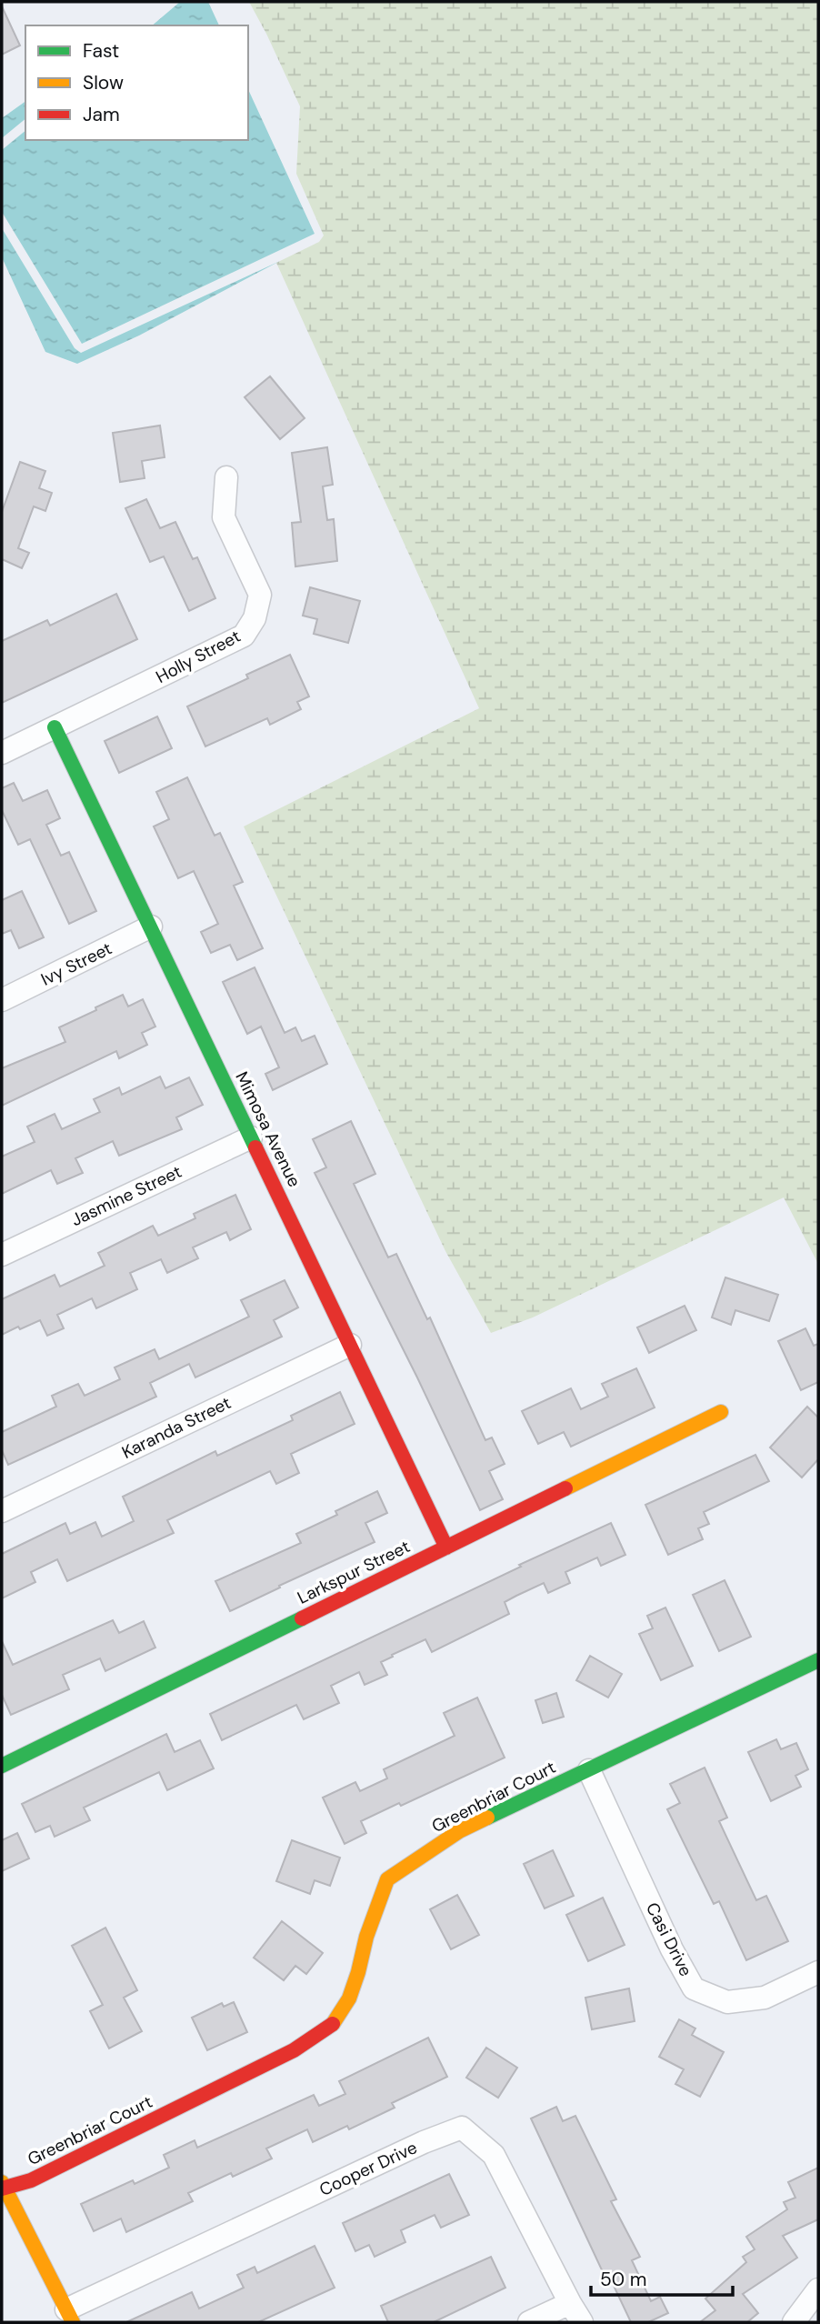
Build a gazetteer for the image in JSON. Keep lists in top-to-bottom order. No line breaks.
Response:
{"streets":{"street":["Holly Street","Ivy Street","Mimosa Avenue","Jasmine Street","Karanda Street","Larkspur Street","Greenbriar Court","Casi Drive","Cooper Drive"]},"crossings":[["Holly Street","Mimosa Avenue"],["Ivy Street","Mimosa Avenue"],["Mimosa Avenue","Jasmine Street"],["Mimosa Avenue","Karanda Street"],["Mimosa Avenue","Larkspur Street"],["Greenbriar Court","Casi Drive"]],"legend":["Fast","Slow","Jam"],"scale_bar":"50 m"}
